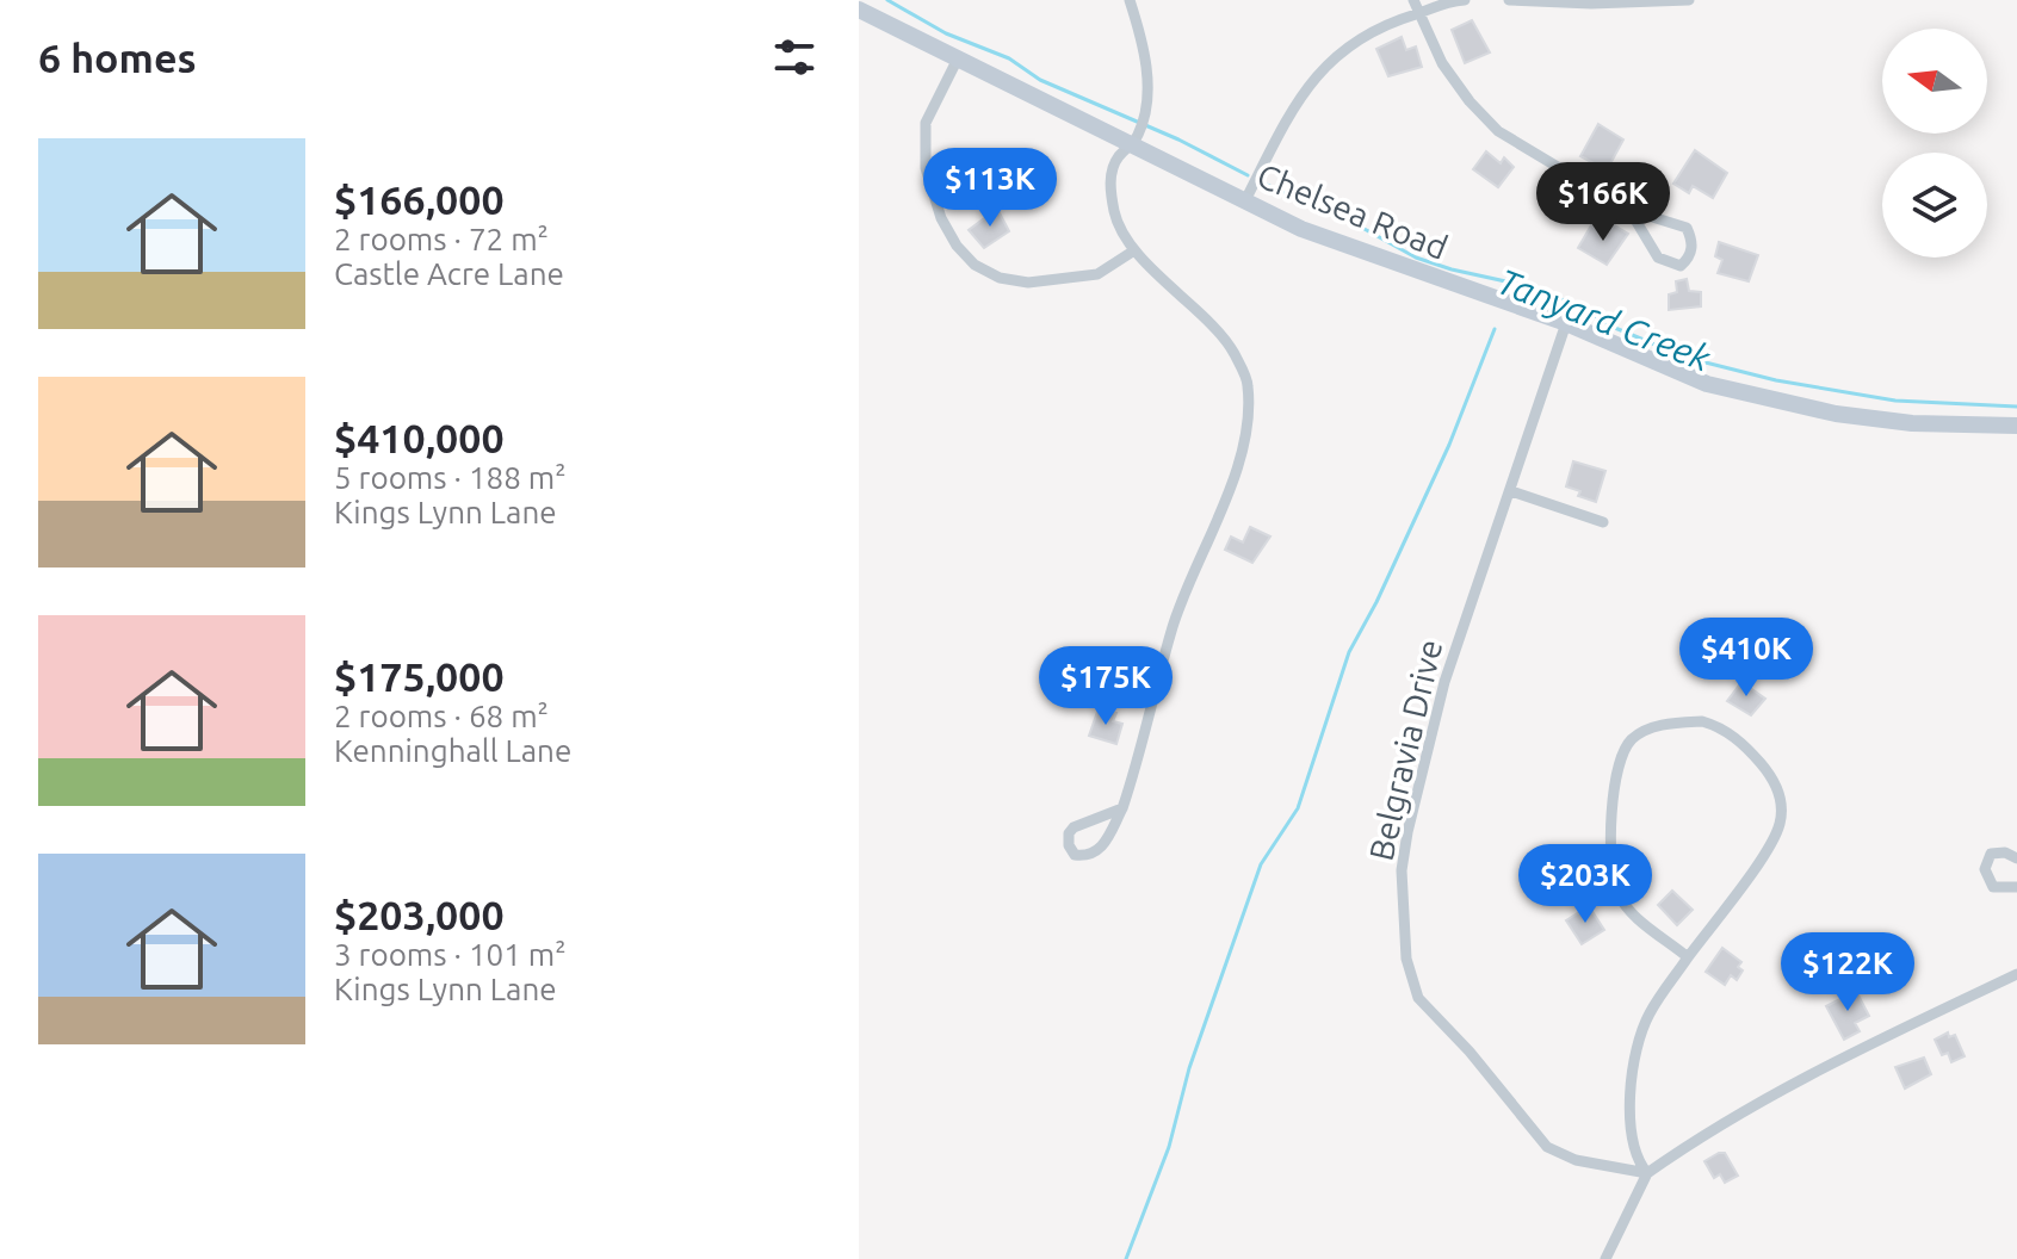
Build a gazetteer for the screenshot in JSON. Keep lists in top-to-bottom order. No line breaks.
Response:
{"streets":{"street":["Chelsea Road","Belgravia Drive"]},"crossings":[["Chelsea Road","Belgravia Drive"]],"water":["Tanyard Creek"],"north":"left","page":{"heading":"6 homes","list":[{"name":"$166,000","note":"2 rooms · 72 m² · Castle Acre Lane"},{"name":"$410,000","note":"5 rooms · 188 m² · Kings Lynn Lane"},{"name":"$175,000","note":"2 rooms · 68 m² · Kenninghall Lane"},{"name":"$203,000","note":"3 rooms · 101 m² · Kings Lynn Lane"}],"price":["$113K","$166K","$410K","$175K","$203K","$122K"]}}
